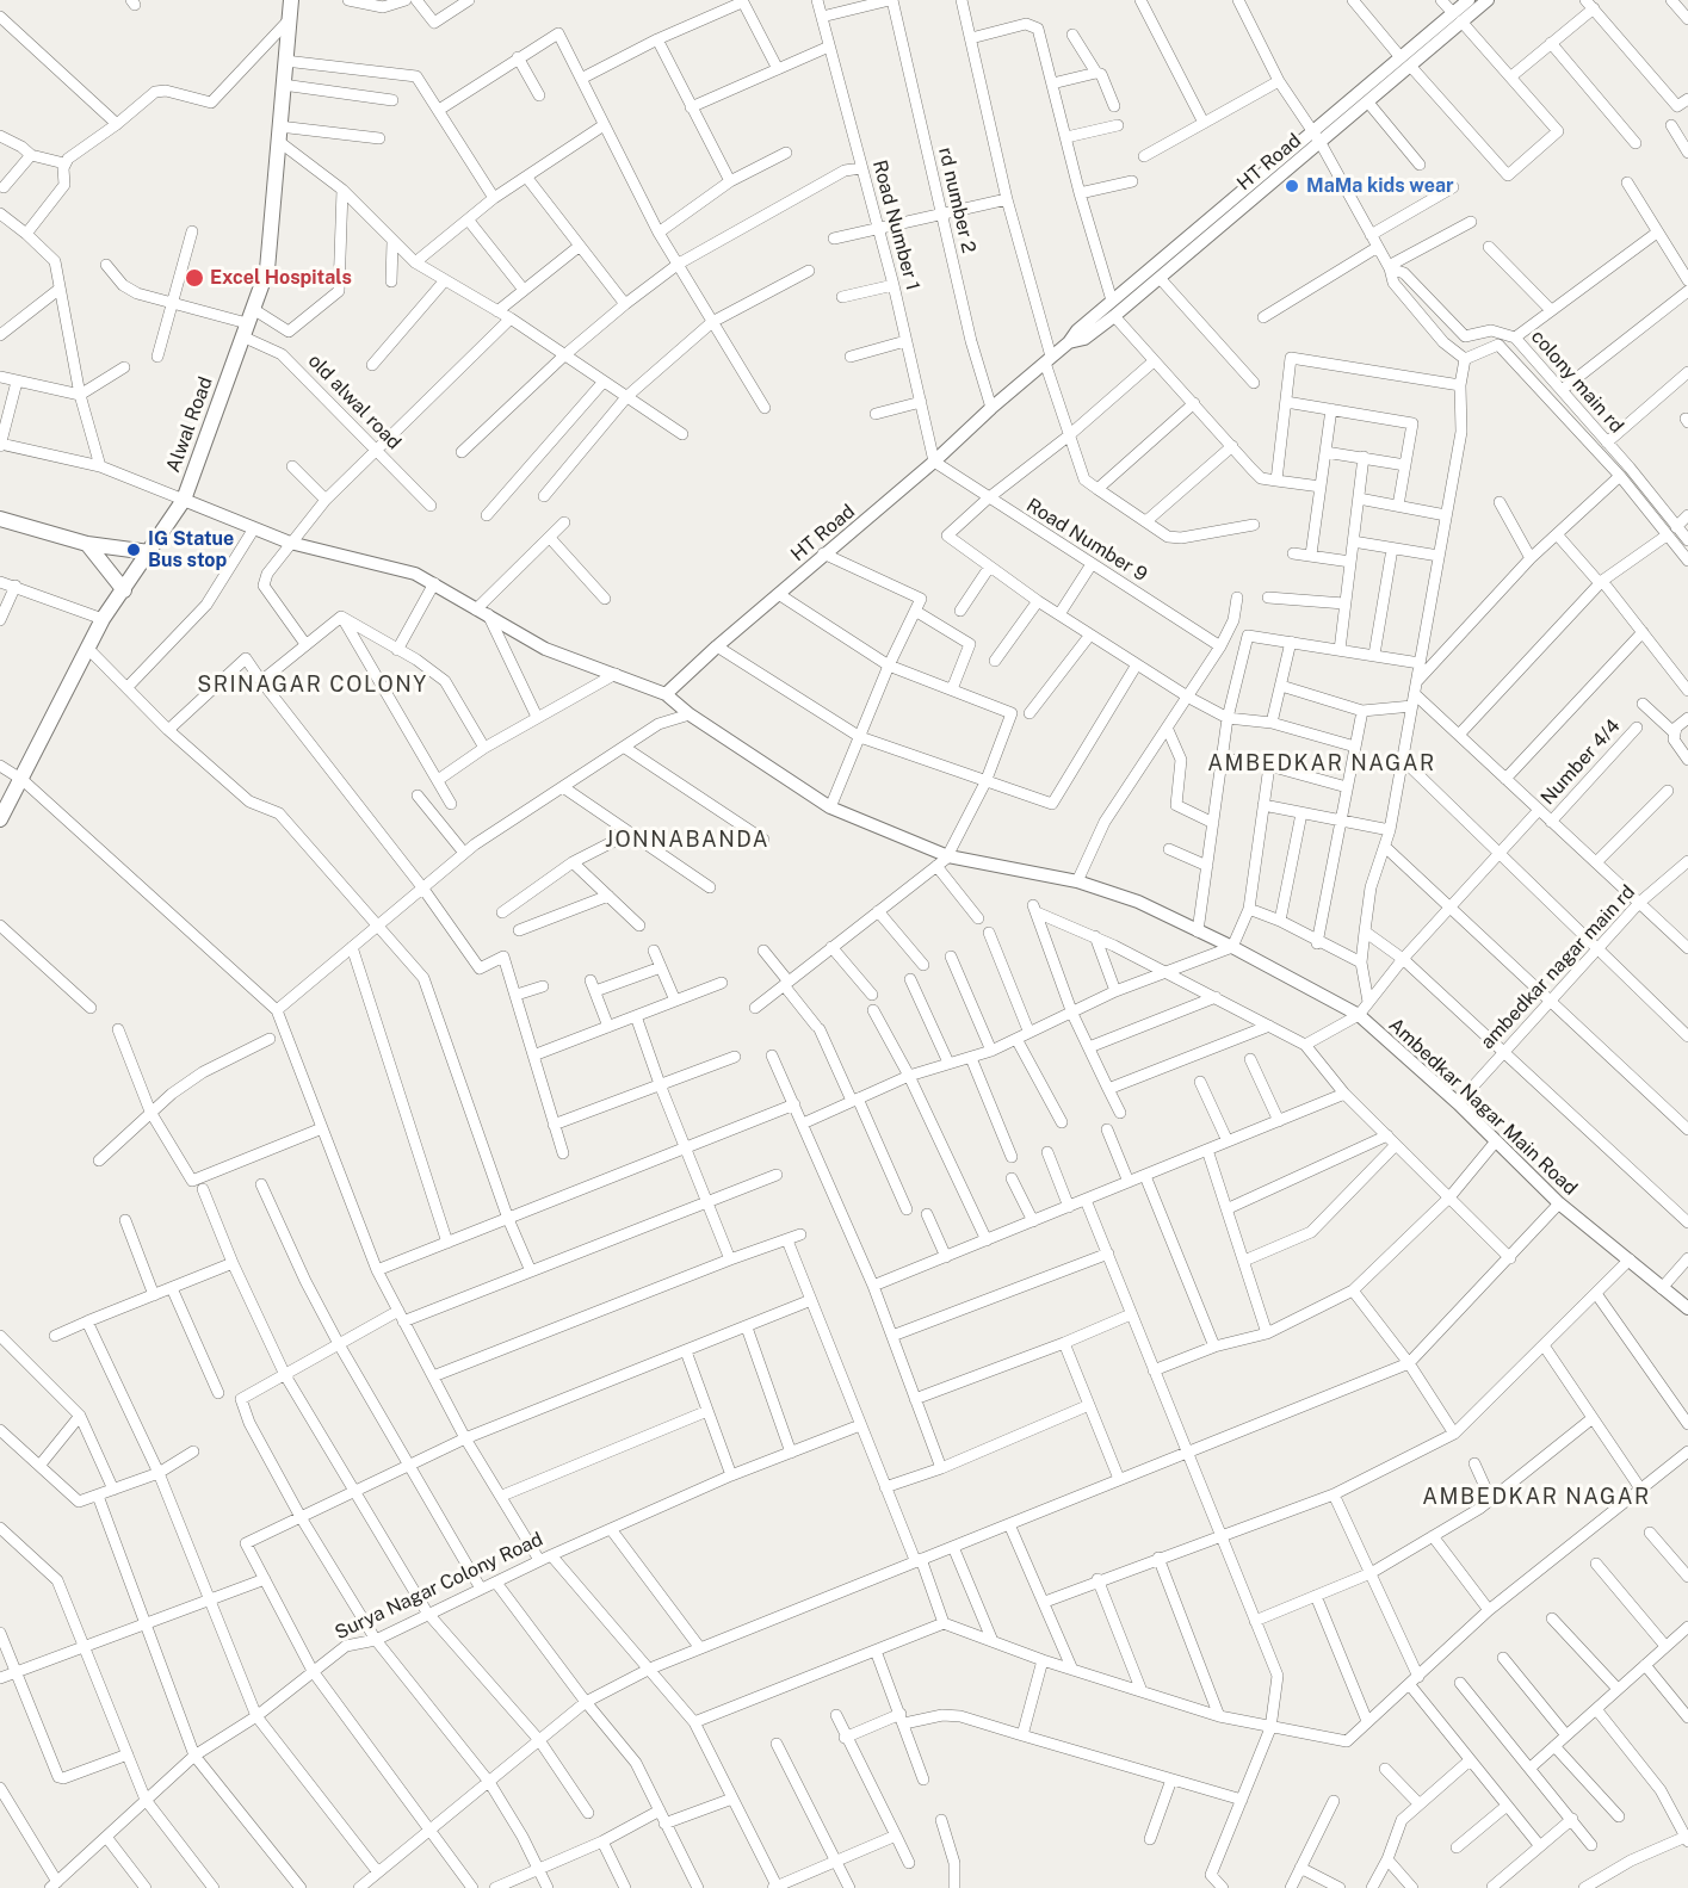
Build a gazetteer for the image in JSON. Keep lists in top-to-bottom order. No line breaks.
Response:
{"streets":{"main road":["Alwal Road"],"street":["HT Road","rd number 2","Road Number 1","colony main rd","old alwal road","Road Number 9","Number 4/4","ambedkar nagar main rd","Ambedkar Nagar Main Road","Surya Nagar Colony Road"]},"crossings":[["HT Road","rd number 2"],["HT Road","Road Number 1"],["HT Road","Road Number 9"],["HT Road","Ambedkar Nagar Main Road"],["Road Number 1","Road Number 9"],["old alwal road","Alwal Road"],["Alwal Road","Ambedkar Nagar Main Road"],["ambedkar nagar main rd","Ambedkar Nagar Main Road"]],"districts":["SRINAGAR COLONY","AMBEDKAR NAGAR","JONNABANDA","AMBEDKAR NAGAR"],"places":["MaMa kids wear","Excel Hospitals","IG Statue Bus stop"]}
